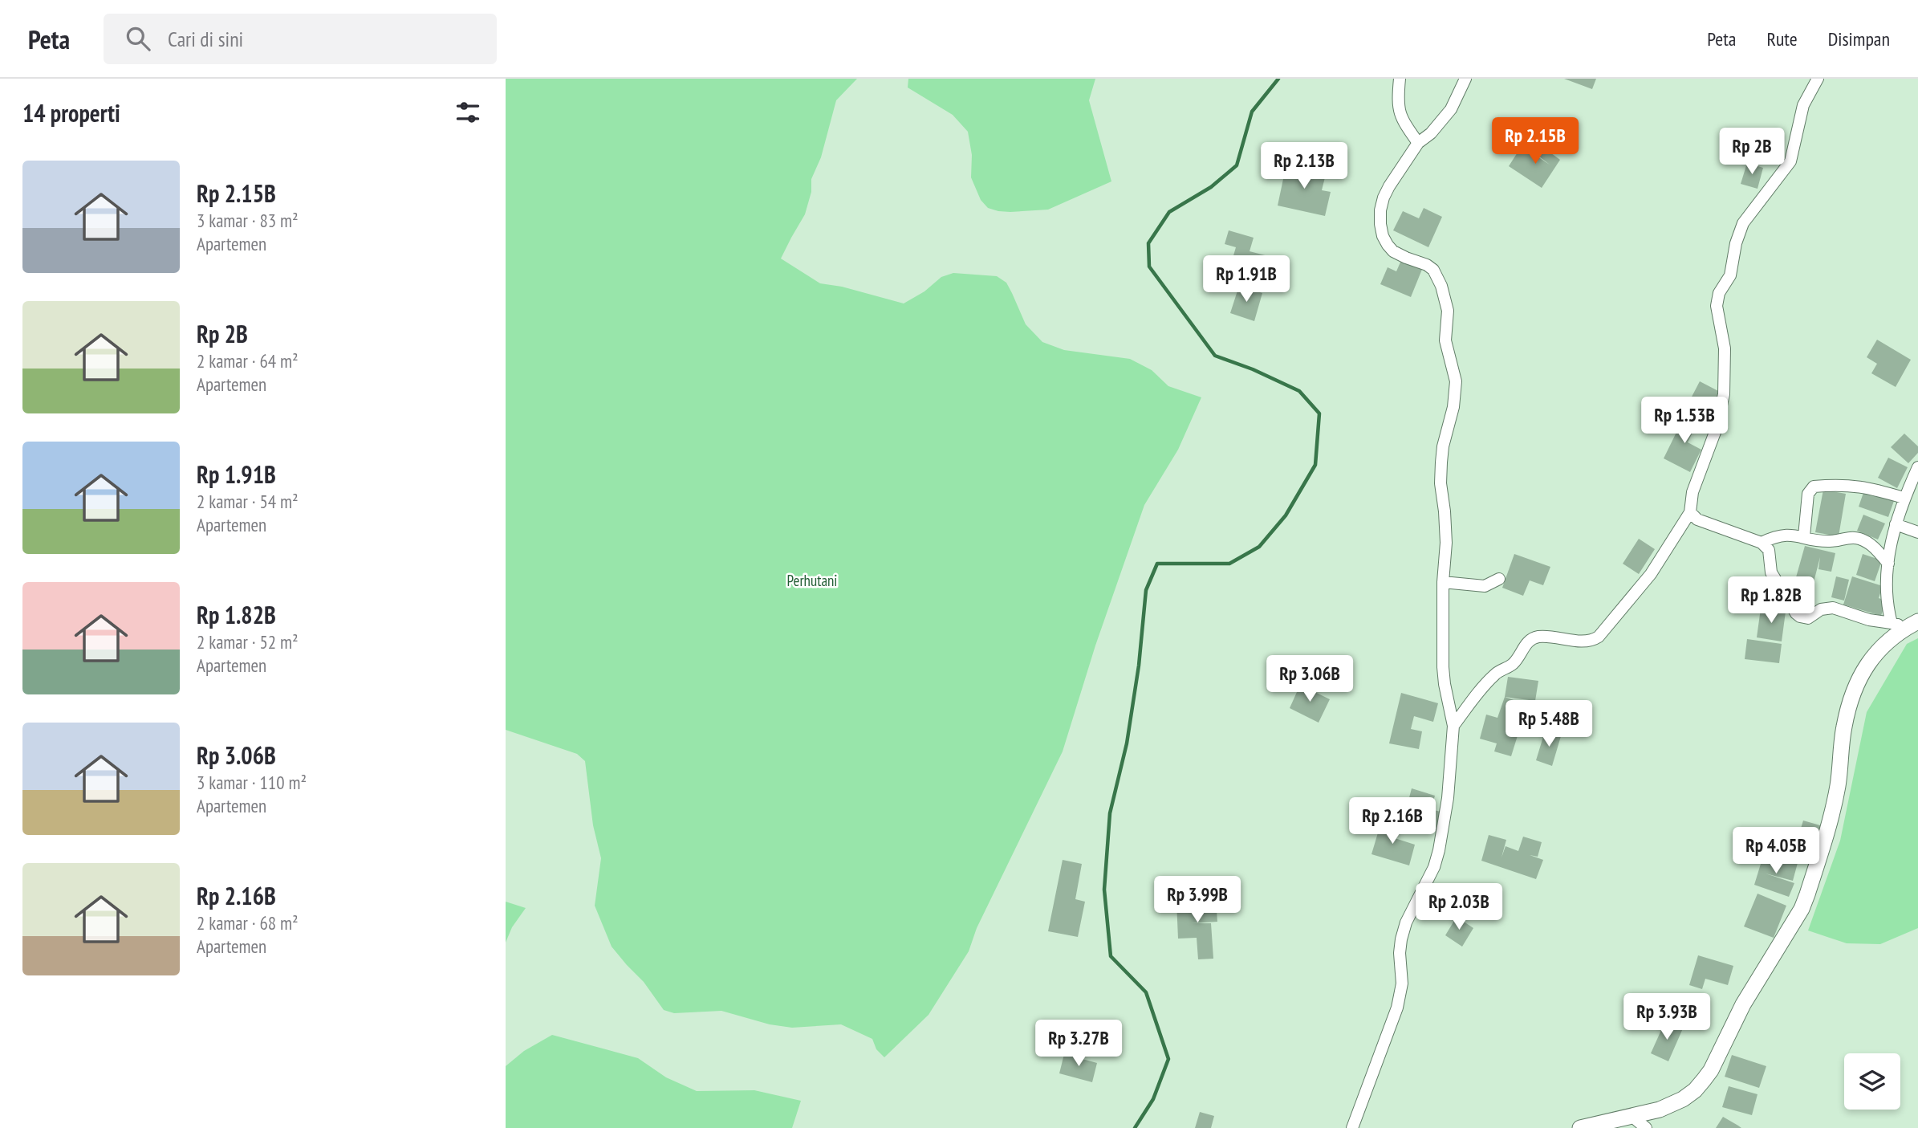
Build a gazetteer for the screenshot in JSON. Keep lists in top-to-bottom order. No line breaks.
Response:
{"parks":["Perhutani"],"page":{"header":"Peta","search":"Cari di sini","nav":["Peta","Rute","Disimpan"],"heading":"14 properti","price":["Rp 2.15B","Rp 2B","Rp 2.13B","Rp 1.91B","Rp 1.53B","Rp 1.82B","Rp 3.06B","Rp 5.48B","Rp 2.16B","Rp 4.05B","Rp 3.99B","Rp 2.03B","Rp 3.93B","Rp 3.27B"],"list":[{"name":"Rp 2.15B","note":"3 kamar · 83 m² · Apartemen"},{"name":"Rp 2B","note":"2 kamar · 64 m² · Apartemen"},{"name":"Rp 1.91B","note":"2 kamar · 54 m² · Apartemen"},{"name":"Rp 1.82B","note":"2 kamar · 52 m² · Apartemen"},{"name":"Rp 3.06B","note":"3 kamar · 110 m² · Apartemen"},{"name":"Rp 2.16B","note":"2 kamar · 68 m² · Apartemen"}]}}
